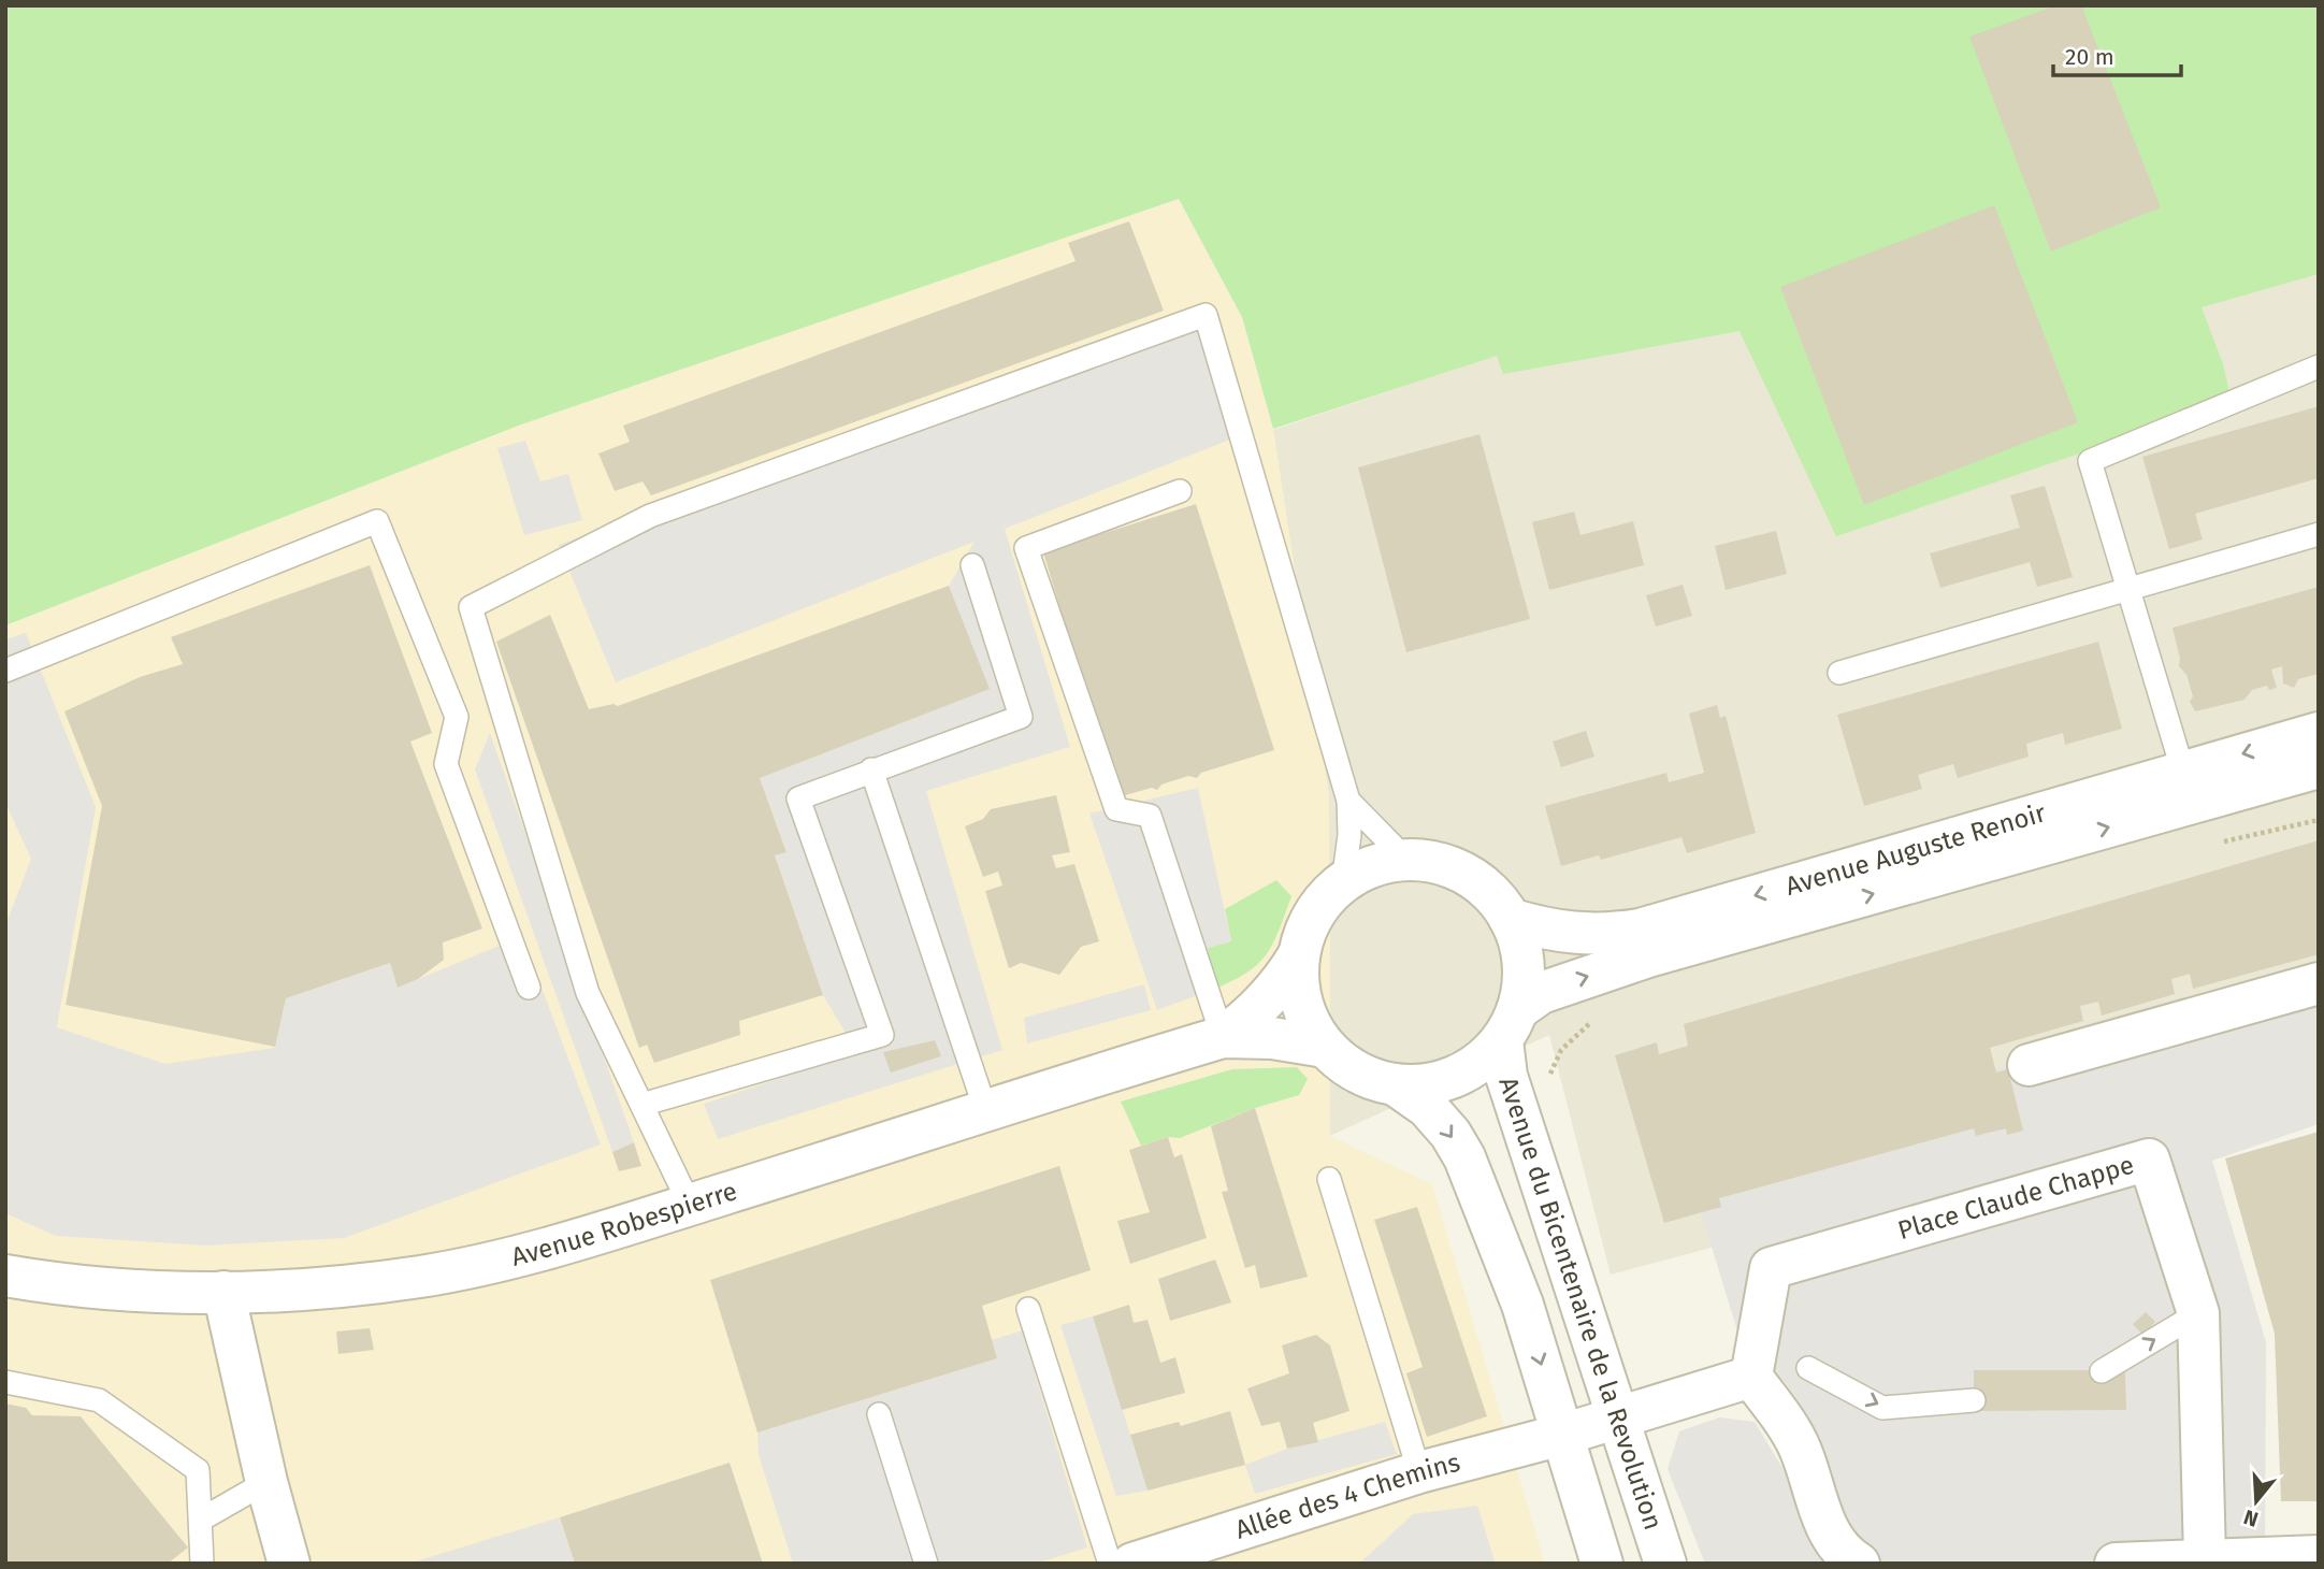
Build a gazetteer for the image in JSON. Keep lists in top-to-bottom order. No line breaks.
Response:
{"streets":{"street":["Avenue Auguste Renoir","Place Claude Chappe","Avenue Robespierre","Avenue du Bicentenaire de la Revolution","Allée des 4 Chemins"]},"crossings":[["Avenue Auguste Renoir","Avenue Robespierre"],["Avenue Auguste Renoir","Avenue du Bicentenaire de la Revolution"],["Avenue Robespierre","Avenue du Bicentenaire de la Revolution"],["Avenue du Bicentenaire de la Revolution","Allée des 4 Chemins"]],"scale_bar":"20 m","north":"bottom"}
